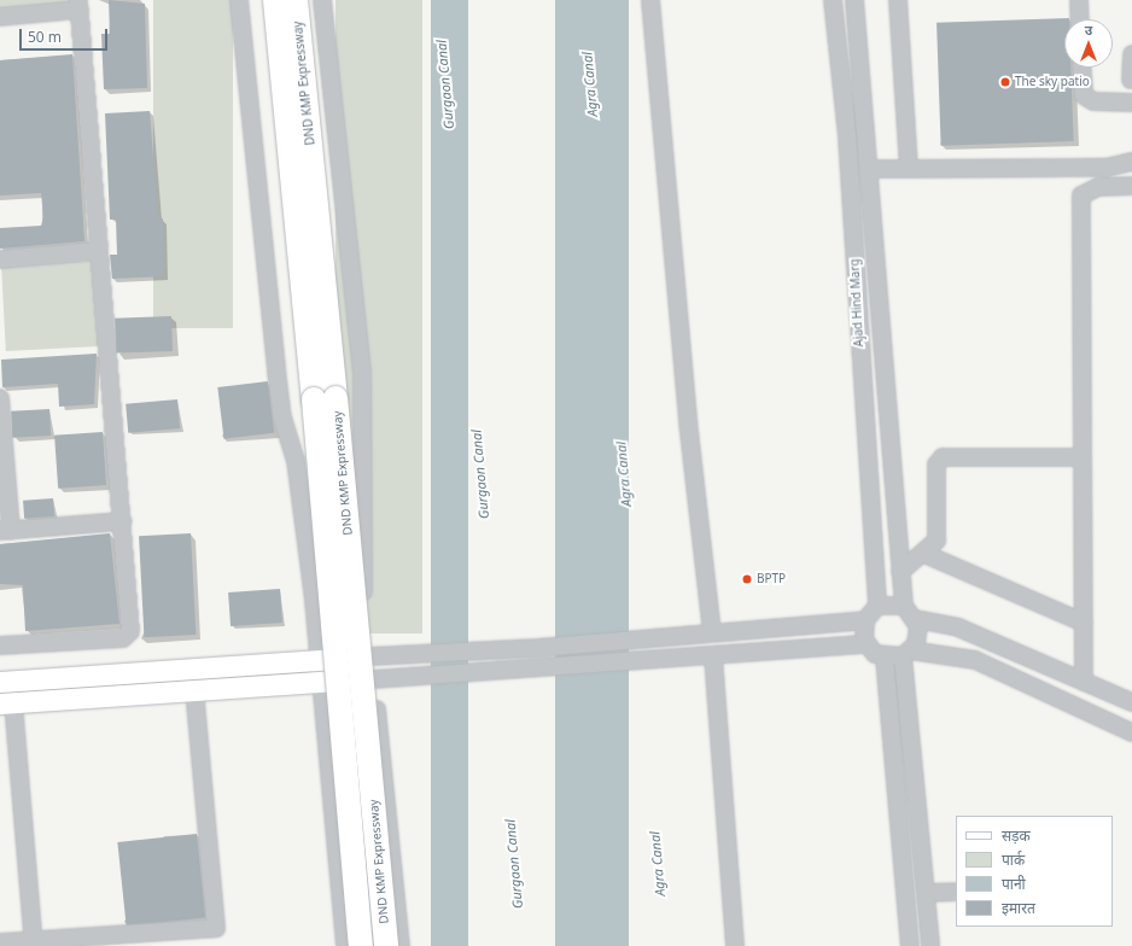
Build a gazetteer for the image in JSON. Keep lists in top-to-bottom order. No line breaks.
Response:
{"streets":{"highway":["DND KMP Expressway"],"street":["Ajad Hind Marg"]},"water":["Gurgaon Canal","Agra Canal"],"places":["The sky patio","BPTP"],"legend":["सड़क","पार्क","पानी","इमारत"],"scale_bar":"50 m","north":"top"}
